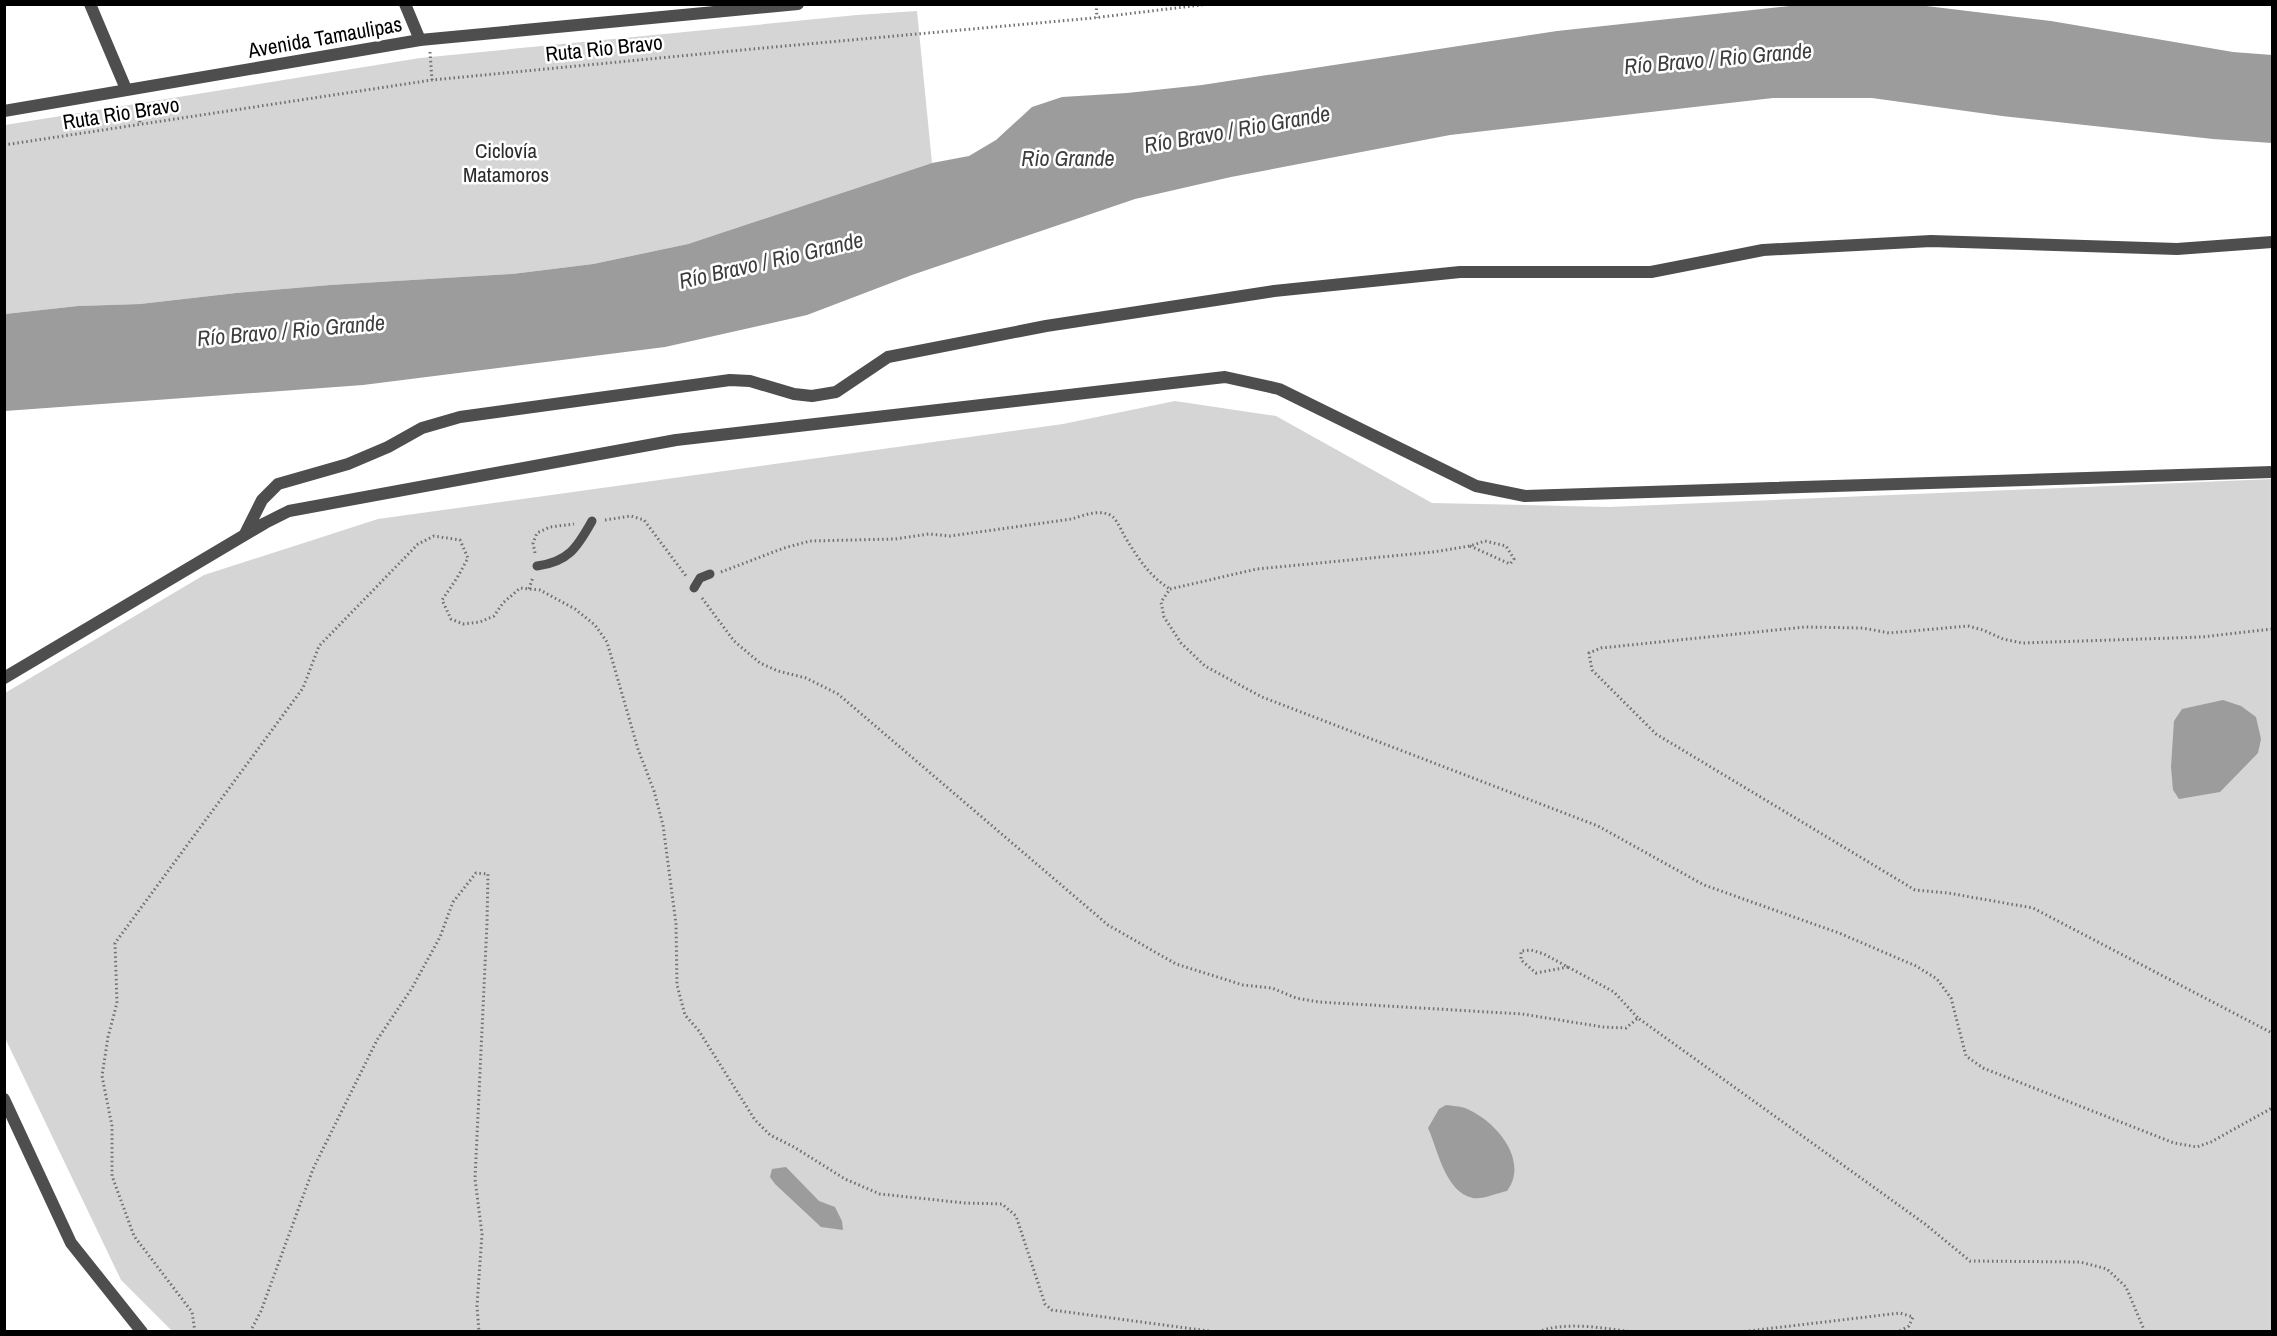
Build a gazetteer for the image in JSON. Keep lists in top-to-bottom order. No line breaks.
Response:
{"streets":{"street":["Avenida Tamaulipas"],"path":["Ruta Rio Bravo"]},"water":["Río Bravo / Rio Grande","Rio Grande"],"parks":["Ciclovía Matamoros"]}
